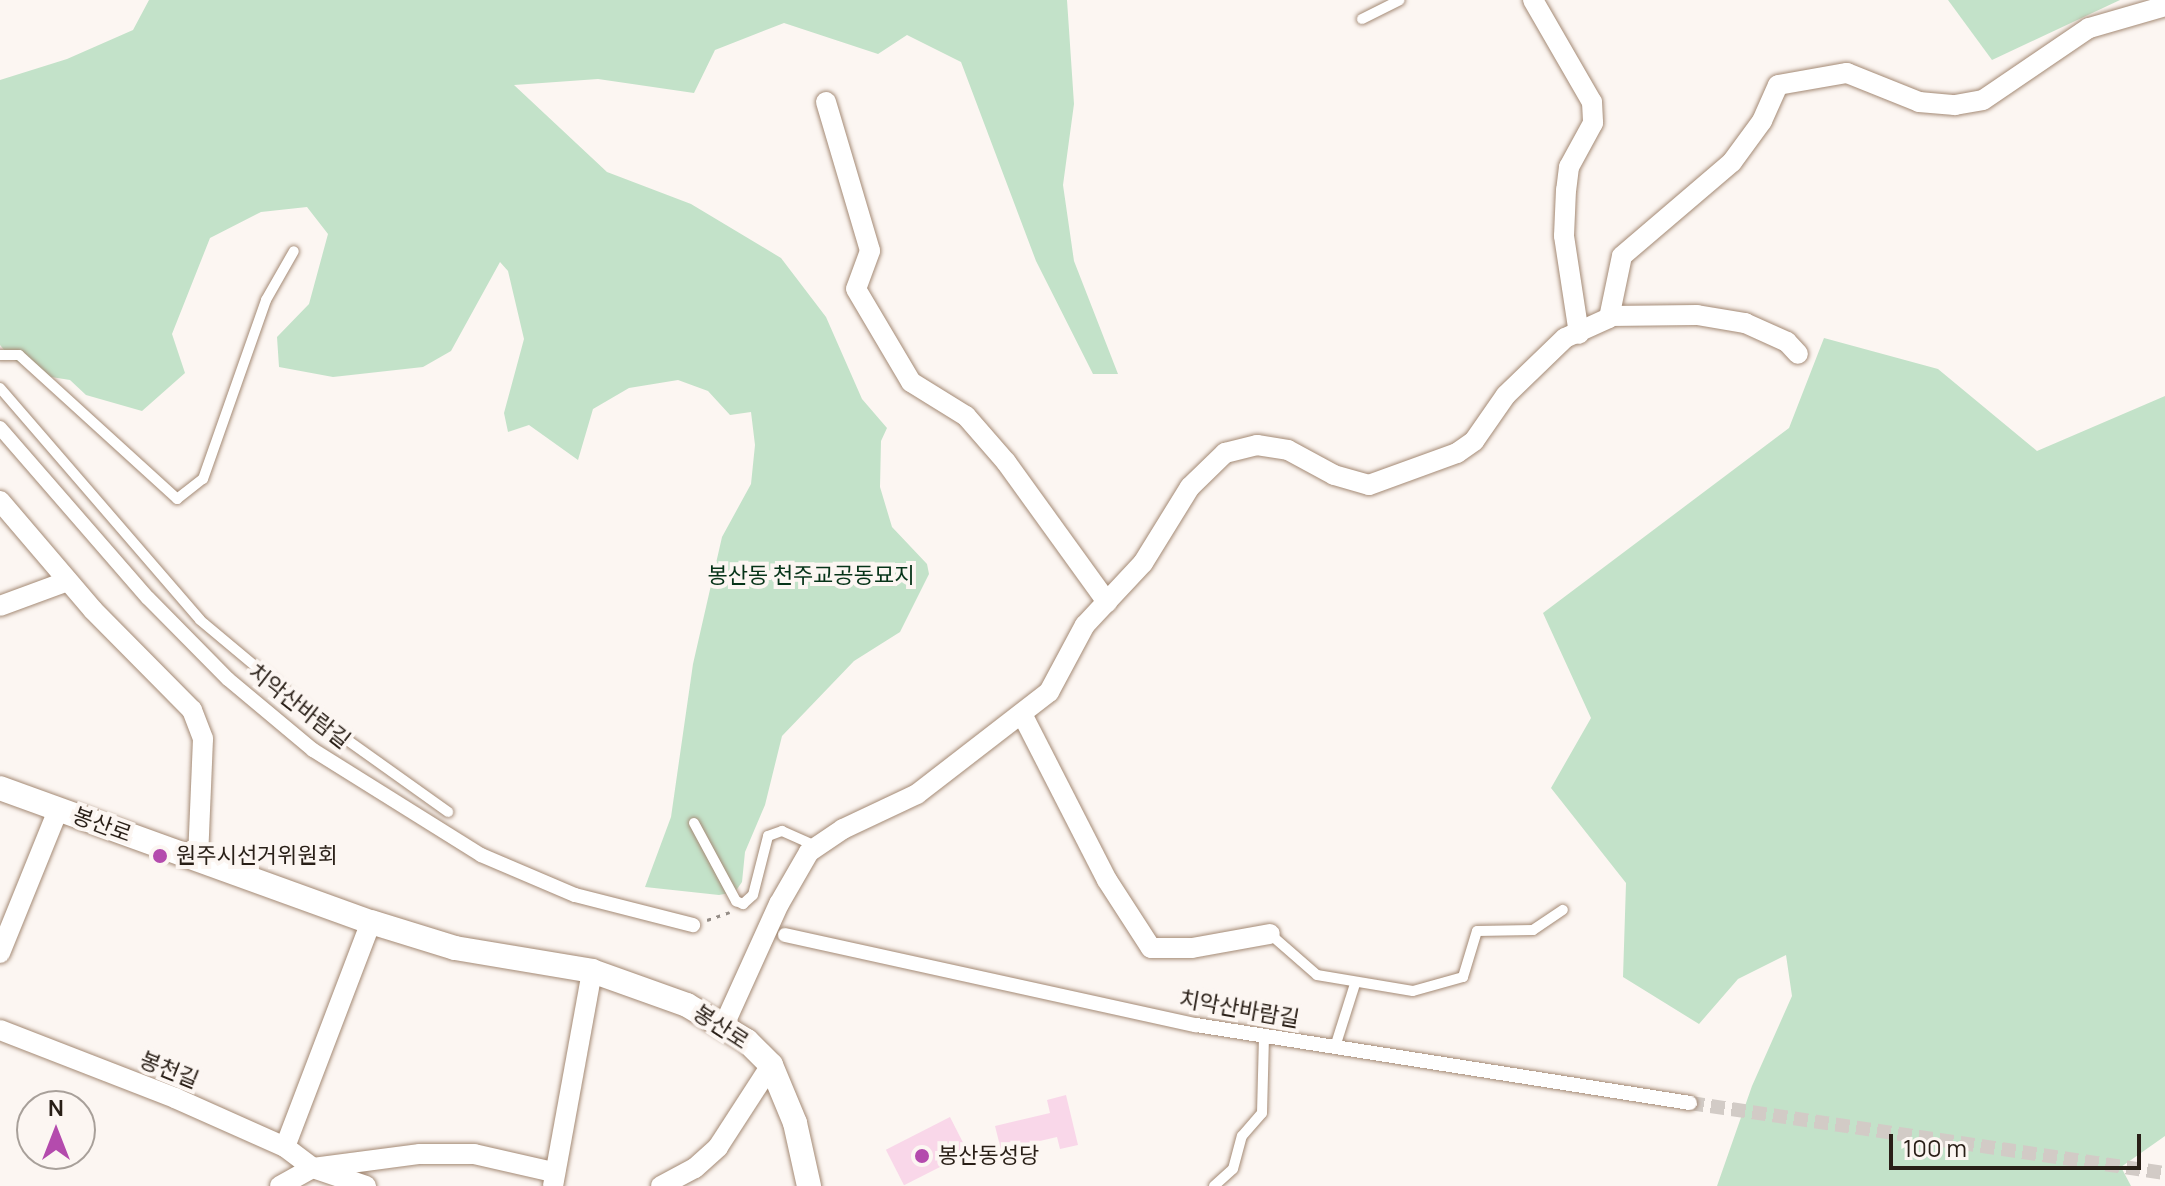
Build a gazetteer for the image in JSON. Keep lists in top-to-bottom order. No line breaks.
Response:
{"streets":{"street":["치악산바람길","봉산로","봉천길"]},"parks":["봉산동 천주교공동묘지"],"places":["원주시선거위원회","봉산동성당"],"scale_bar":"100 m","north":"top"}
